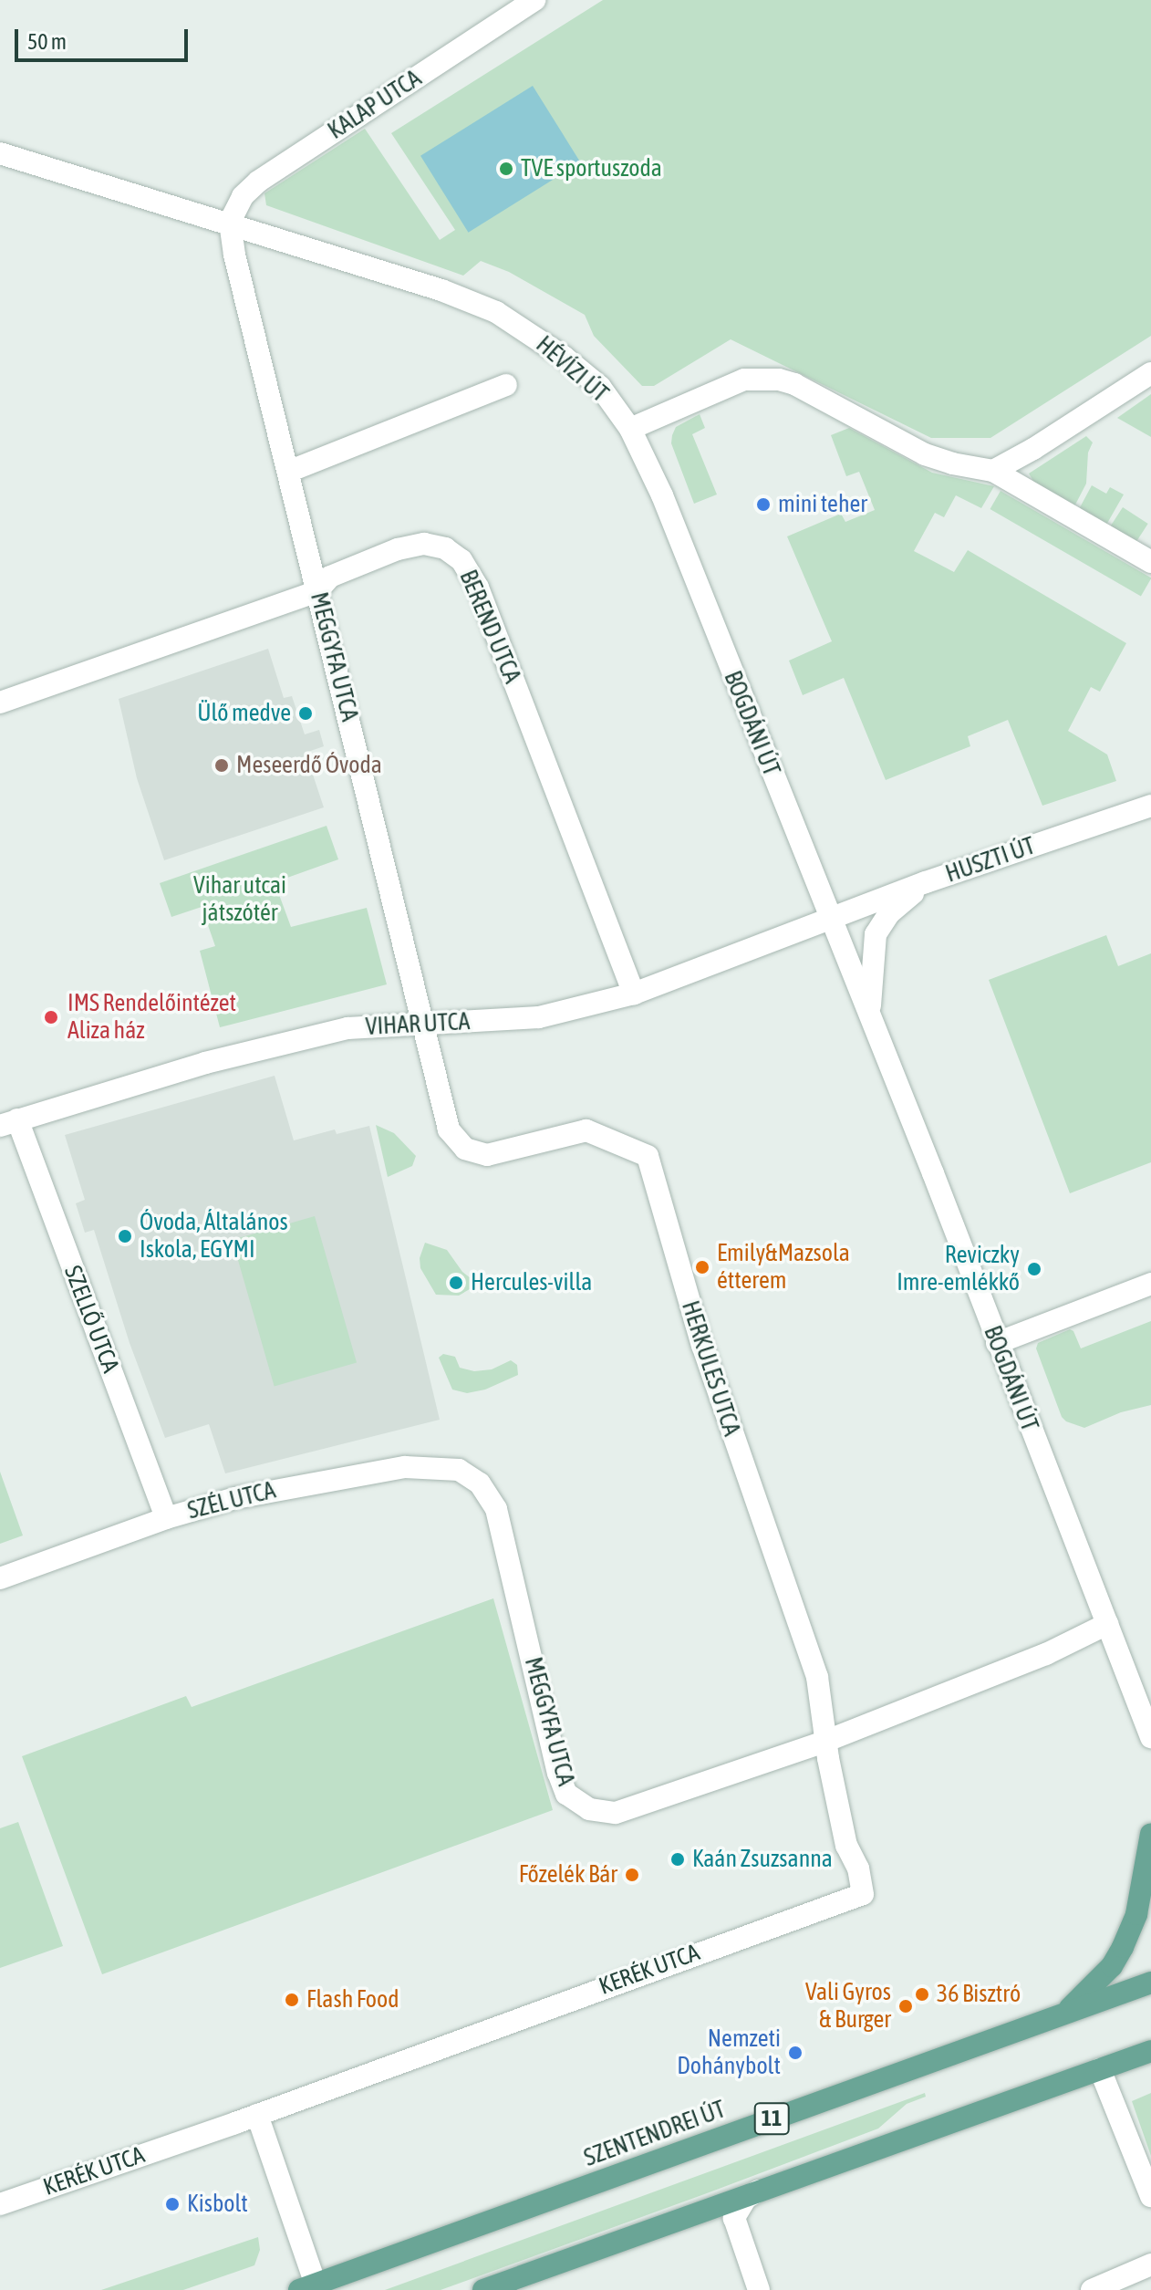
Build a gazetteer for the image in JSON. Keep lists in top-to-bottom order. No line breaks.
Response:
{"streets":{"main road":["11","SZENTENDREI ÚT"],"street":["KALAP UTCA","HÉVÍZI ÚT","BEREND UTCA","MEGGYFA UTCA","BOGDÁNI ÚT","HUSZTI ÚT","VIHAR UTCA","SZELLŐ UTCA","HERKULES UTCA","SZÉL UTCA","KERÉK UTCA"]},"crossings":[["KALAP UTCA","HÉVÍZI ÚT"],["KALAP UTCA","MEGGYFA UTCA"],["HÉVÍZI ÚT","MEGGYFA UTCA"],["HÉVÍZI ÚT","BOGDÁNI ÚT"],["BEREND UTCA","MEGGYFA UTCA"],["BEREND UTCA","VIHAR UTCA"],["MEGGYFA UTCA","VIHAR UTCA"],["MEGGYFA UTCA","HERKULES UTCA"],["MEGGYFA UTCA","SZÉL UTCA"],["MEGGYFA UTCA","KERÉK UTCA"],["BOGDÁNI ÚT","HUSZTI ÚT"],["BOGDÁNI ÚT","VIHAR UTCA"],["HUSZTI ÚT","VIHAR UTCA"],["VIHAR UTCA","SZELLŐ UTCA"],["SZELLŐ UTCA","SZÉL UTCA"],["HERKULES UTCA","KERÉK UTCA"]],"parks":["Vihar utcai játszótér"],"places":["TVE sportuszoda","mini teher","Ülő medve","Meseerdő Óvoda","IMS Rendelőintézet Aliza ház","Óvoda, Általános Iskola, EGYMI","Emily&Mazsola étterem","Reviczky Imre-emlékkő","Hercules-villa","Kaán Zsuzsanna","Főzelék Bár","36 Bisztró","Flash Food","Vali Gyros & Burger","Nemzeti Dohánybolt","Kisbolt"],"scale_bar":"50 m"}
